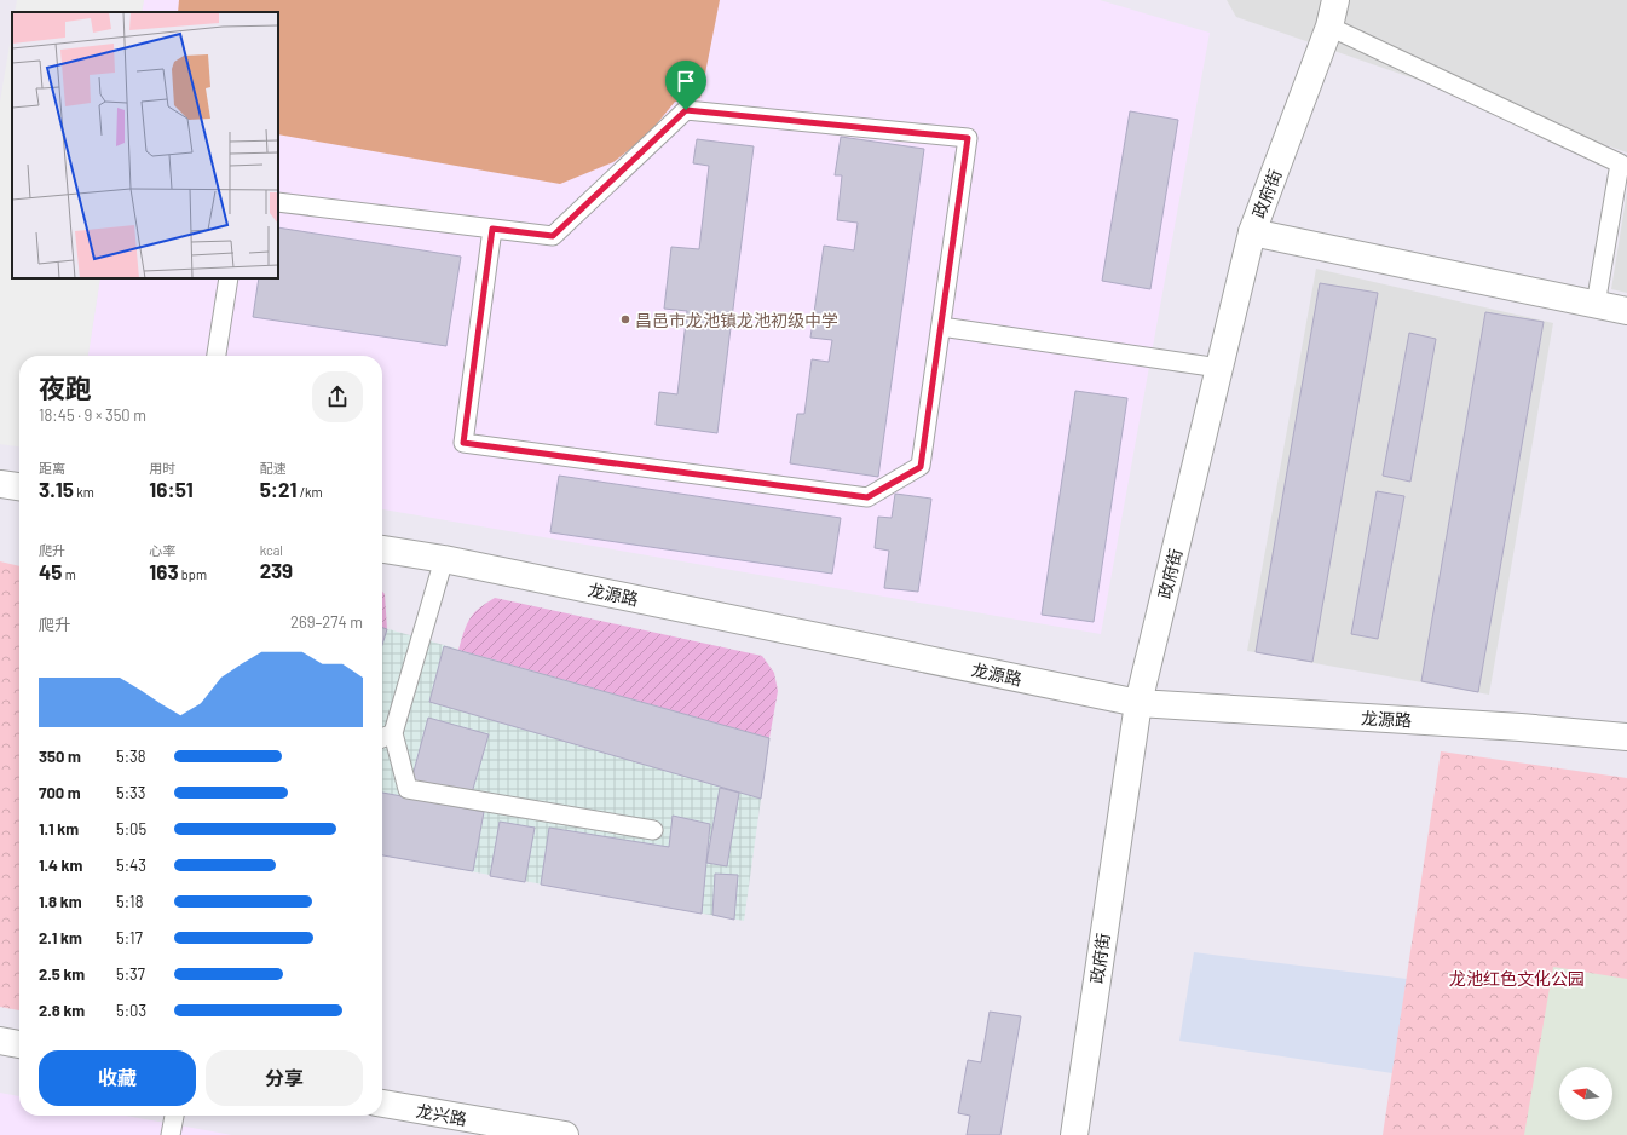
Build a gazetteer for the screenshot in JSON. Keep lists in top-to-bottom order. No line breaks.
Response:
{"streets":{"street":["政府街","龙源路","龙兴路"]},"crossings":[["政府街","龙源路"]],"parks":["龙池红色文化公园"],"places":["昌邑市龙池镇龙池初级中学"],"north":"left","page":{"heading":["夜跑","18:45 · 9 × 350 m"],"stats":[["距离","3.15 km"],["用时","16:51"],["配速","5:21 /km"],["爬升","45 m"],["心率","163 bpm"],["kcal","239"]],"chart":["爬升","269–274 m"],"list":[{"name":"350 m","note":"5:38"},{"name":"700 m","note":"5:33"},{"name":"1.1 km","note":"5:05"},{"name":"1.4 km","note":"5:43"},{"name":"1.8 km","note":"5:18"},{"name":"2.1 km","note":"5:17"},{"name":"2.5 km","note":"5:37"},{"name":"2.8 km","note":"5:03"}],"buttons":["收藏","分享"]}}
